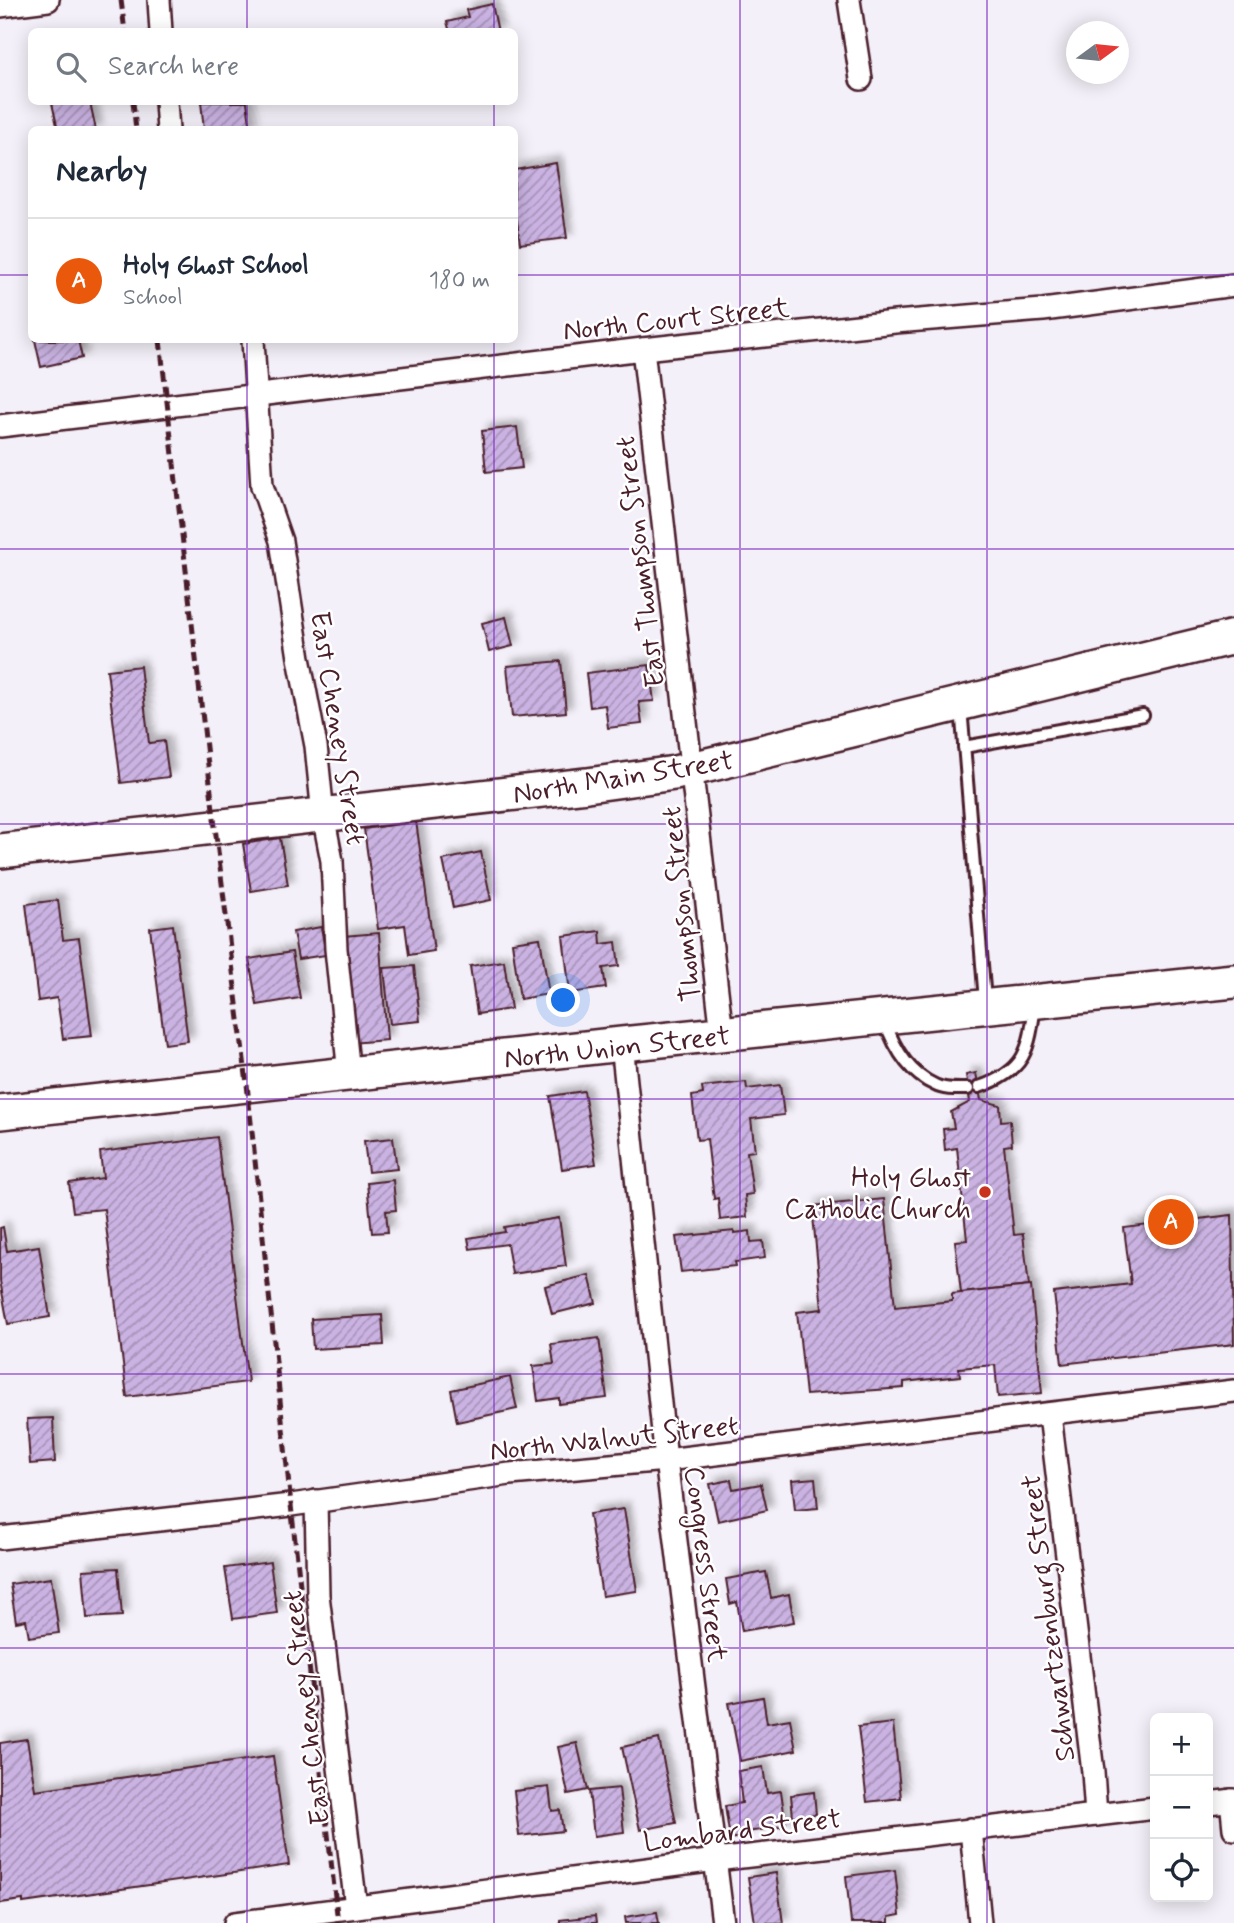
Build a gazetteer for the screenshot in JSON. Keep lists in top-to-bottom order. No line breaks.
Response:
{"streets":{"main road":["North Main Street","North Union Street"],"street":["North Court Street","East Thompson Street","East Cheney Street","Thompson Street","North Walnut Street","Congress Street","Schwartzenburg Street","Lombard Street"]},"crossings":[["North Court Street","East Thompson Street"],["North Court Street","East Cheney Street"],["East Thompson Street","North Main Street"],["East Thompson Street","Thompson Street"],["East Cheney Street","North Main Street"],["East Cheney Street","North Union Street"],["East Cheney Street","North Walnut Street"],["East Cheney Street","Lombard Street"],["North Main Street","Thompson Street"],["Thompson Street","North Union Street"],["North Union Street","Congress Street"],["North Walnut Street","Congress Street"],["North Walnut Street","Schwartzenburg Street"],["Congress Street","Lombard Street"],["Schwartzenburg Street","Lombard Street"]],"places":["Holy Ghost Catholic Church"],"north":"right","page":{"search":"Search here","heading":"Nearby","list":[{"mark":"A","name":"Holy Ghost School","note":"School","value":"180 m"}],"pins":"A","map_buttons":["+","−"]}}
